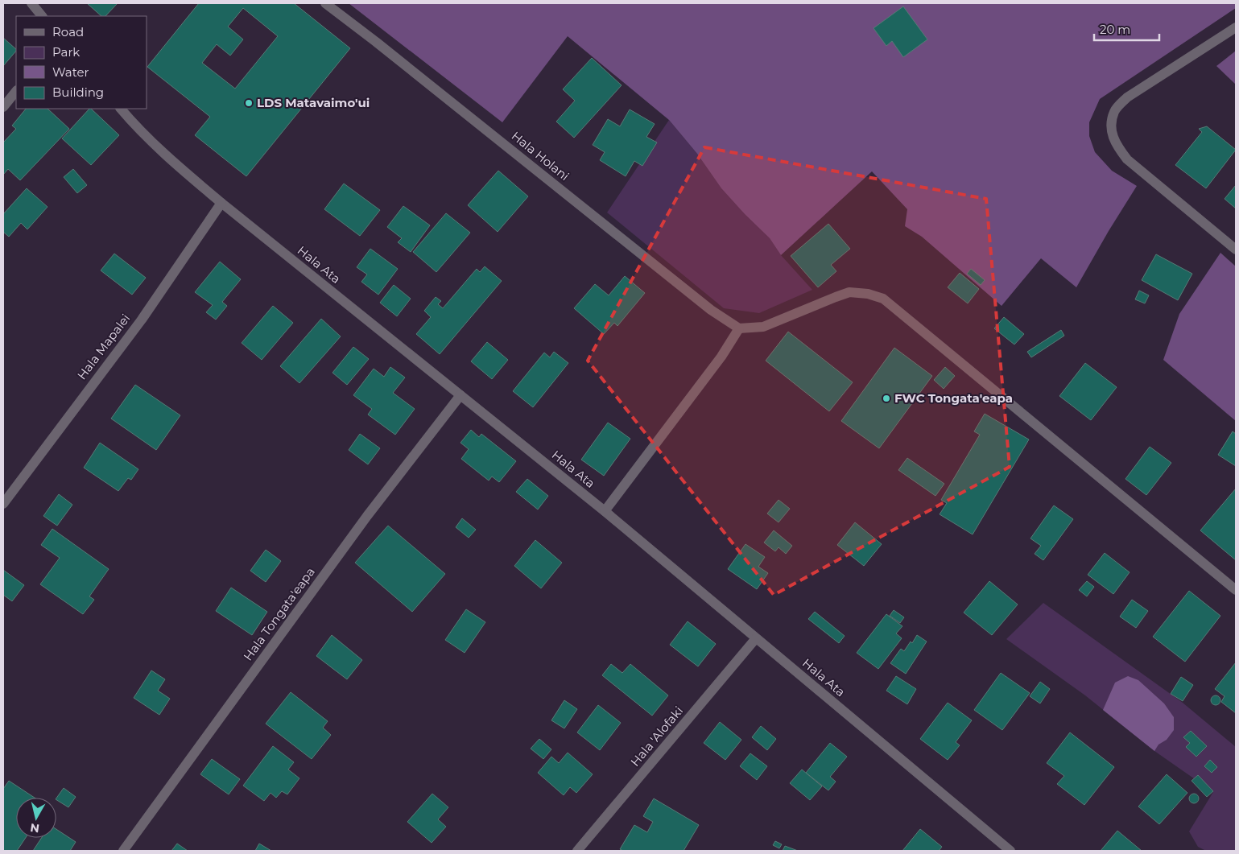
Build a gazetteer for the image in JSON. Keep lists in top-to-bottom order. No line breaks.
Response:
{"streets":{"street":["Hala Holani","Hala Ata","Hala Mapalei","Hala Tongata'eapa","Hala 'Alofaki"]},"crossings":[["Hala Ata","Hala Mapalei"],["Hala Ata","Hala Tongata'eapa"],["Hala Ata","Hala 'Alofaki"]],"places":["LDS Matavaimo'ui","FWC Tongata'eapa"],"legend":["Road","Park","Water","Building"],"scale_bar":"20 m","north":"bottom"}
